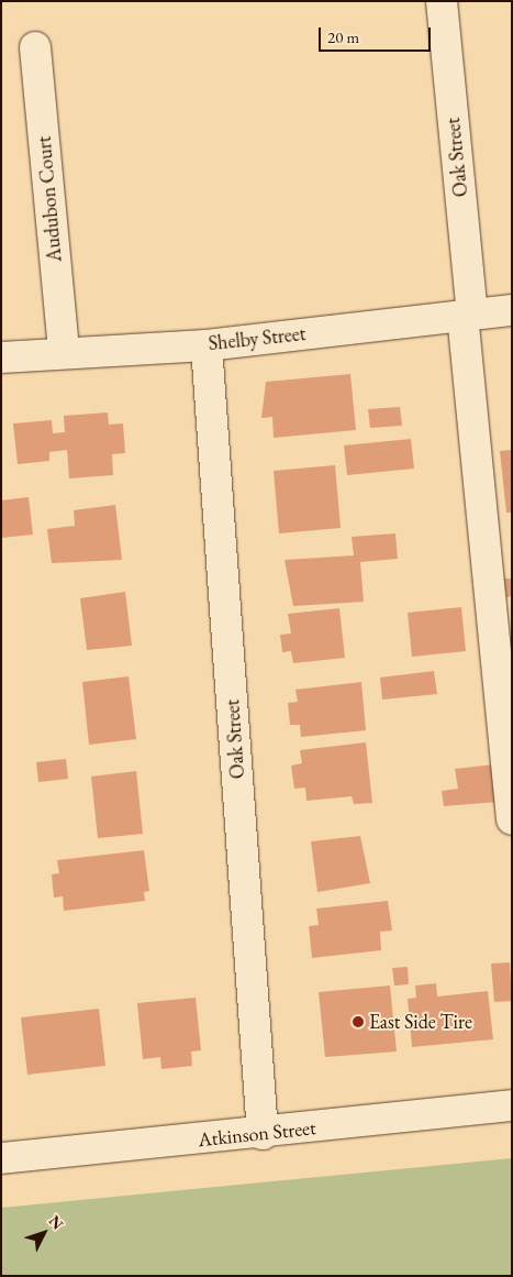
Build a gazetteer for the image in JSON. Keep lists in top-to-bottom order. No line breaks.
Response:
{"streets":{"street":["Oak Street","Audubon Court","Shelby Street","Atkinson Street"]},"crossings":[["Oak Street","Shelby Street"],["Oak Street","Atkinson Street"],["Audubon Court","Shelby Street"]],"places":["East Side Tire"],"scale_bar":"20 m","north":"top right"}
